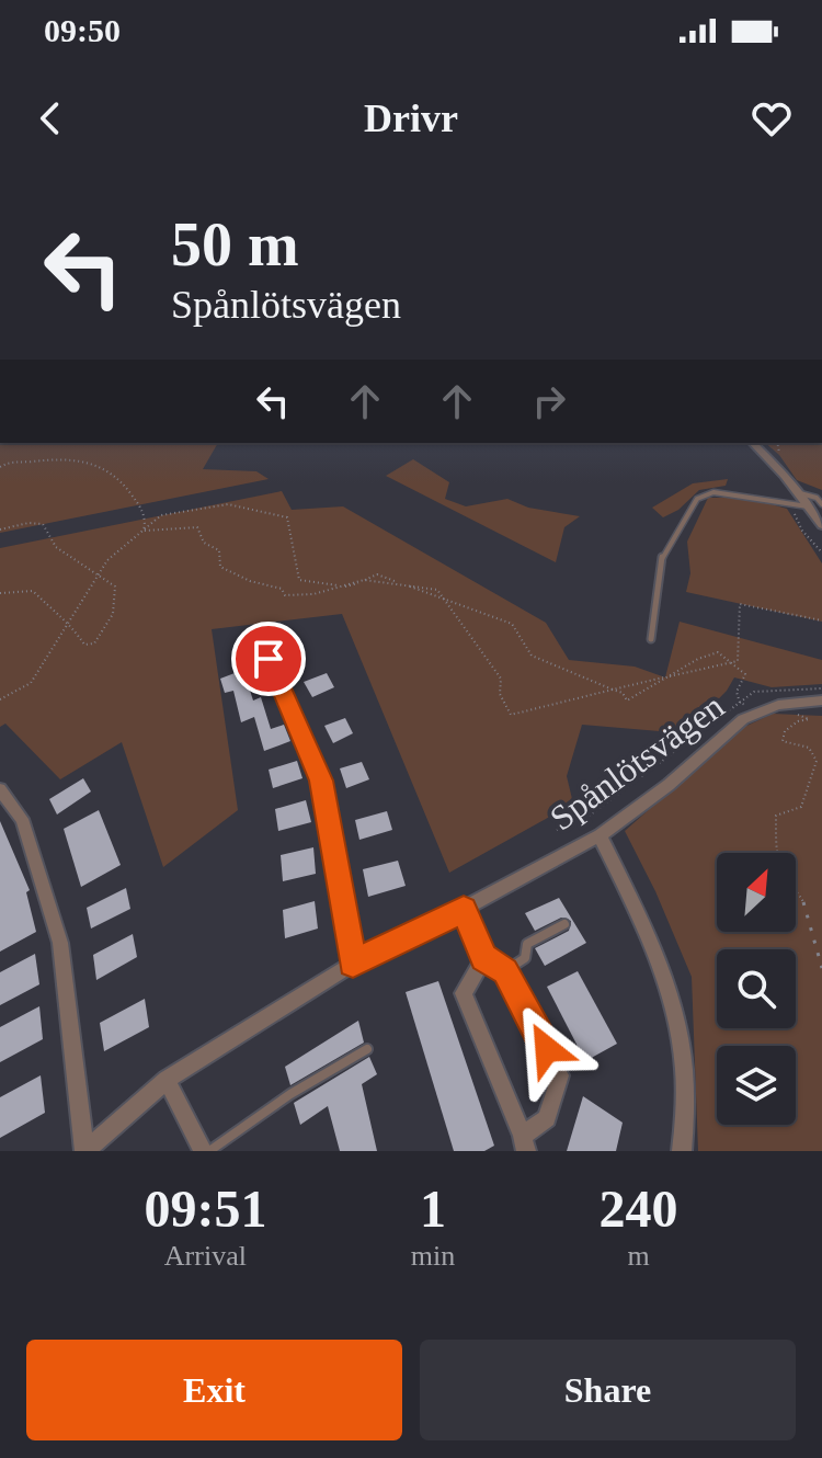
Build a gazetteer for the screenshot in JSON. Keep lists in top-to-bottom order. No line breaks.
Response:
{"streets":{"street":["Spånlötsvägen"]},"north":"top right","page":{"status":"09:50","header":"Drivr","turn":["50 m","Spånlötsvägen"],"eta":["09:51","Arrival","1","min","240","m"],"buttons":["Exit","Share"]}}
